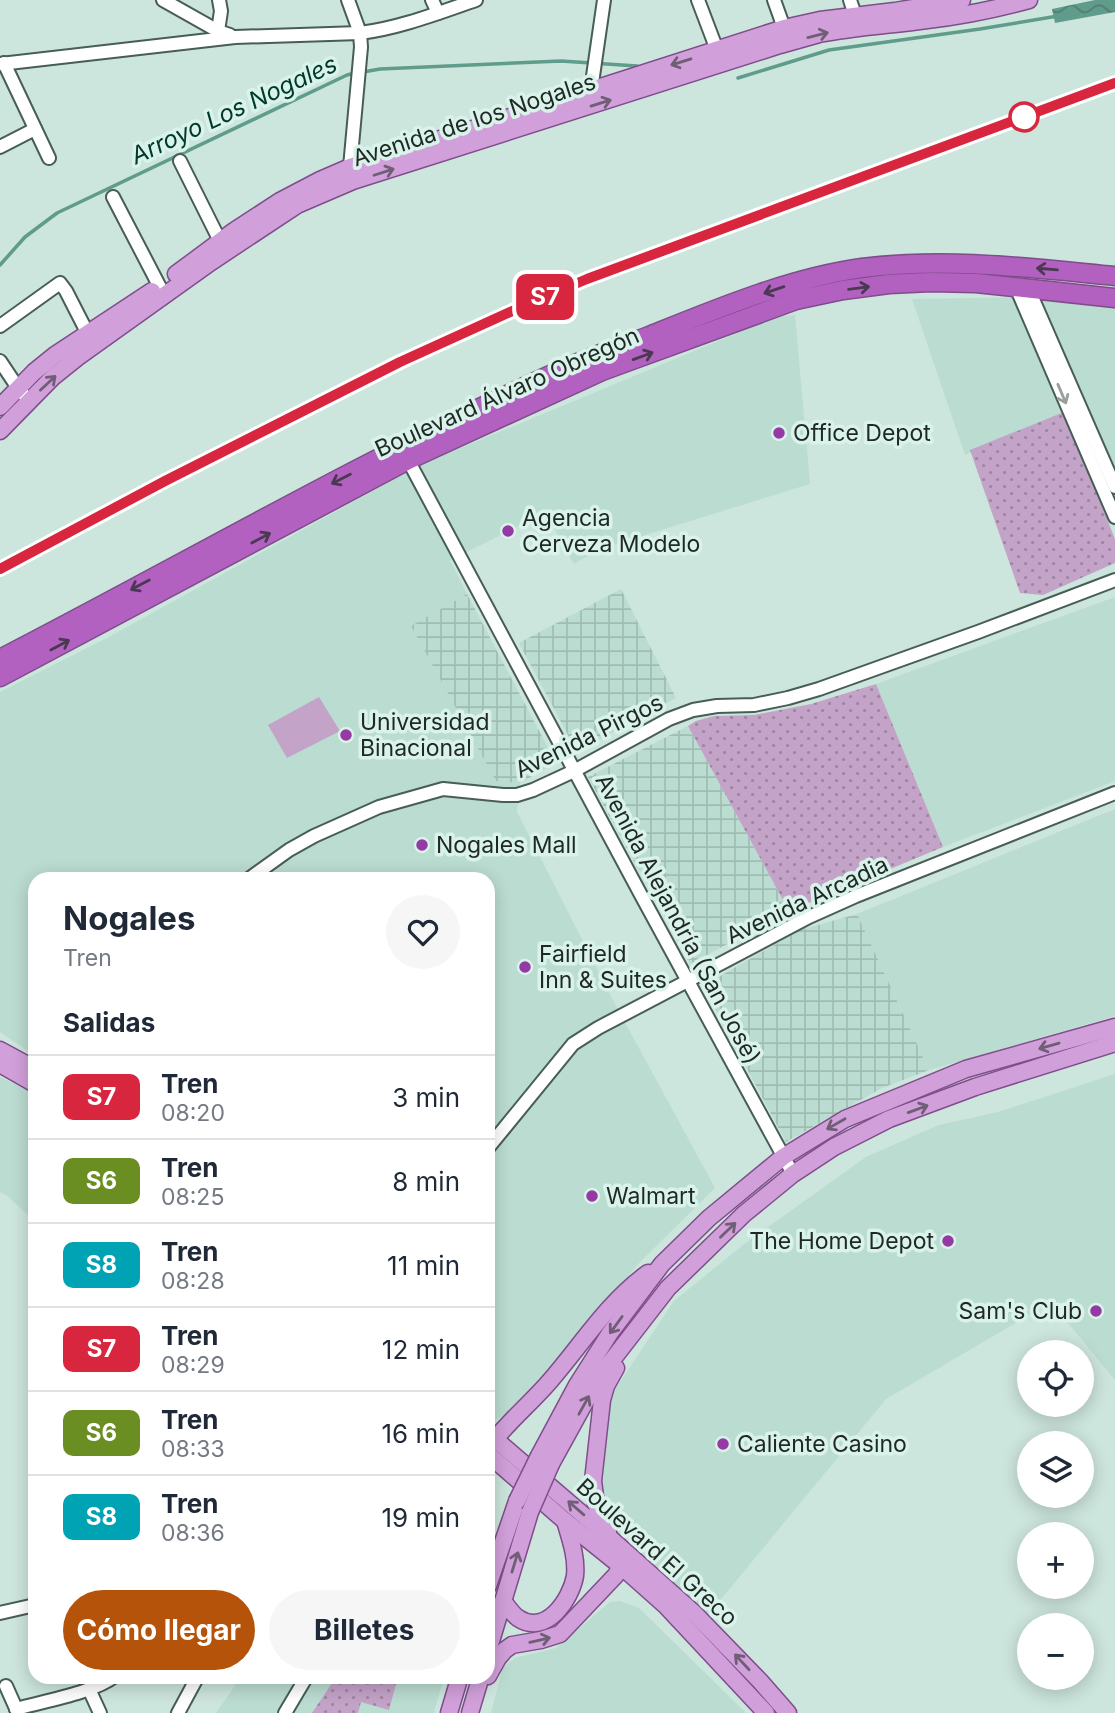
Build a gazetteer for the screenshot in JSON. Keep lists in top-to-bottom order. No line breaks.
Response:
{"streets":{"highway":["Boulevard Álvaro Obregón"],"main road":["Avenida de los Nogales","Boulevard El Greco"],"street":["Avenida Pirgos","Avenida Arcadia","Avenida Alejandría (San José)"]},"crossings":[["Boulevard Álvaro Obregón","Avenida Alejandría (San José)"],["Avenida Pirgos","Avenida Alejandría (San José)"],["Avenida Arcadia","Avenida Alejandría (San José)"]],"water":["Arroyo Los Nogales"],"places":["Office Depot","Agencia Cerveza Modelo","Universidad Binacional","Nogales Mall","Fairfield Inn & Suites","Walmart","The Home Depot","Sam's Club","Caliente Casino"],"page":{"on_map":"S7","heading":[["Nogales","Tren"],"Salidas"],"list":[{"mark":"S7","name":"Tren","note":"08:20","value":"3 min"},{"mark":"S6","name":"Tren","note":"08:25","value":"8 min"},{"mark":"S8","name":"Tren","note":"08:28","value":"11 min"},{"mark":"S7","name":"Tren","note":"08:29","value":"12 min"},{"mark":"S6","name":"Tren","note":"08:33","value":"16 min"},{"mark":"S8","name":"Tren","note":"08:36","value":"19 min"}],"map_buttons":["+","−"],"buttons":["Cómo llegar","Billetes"]}}
